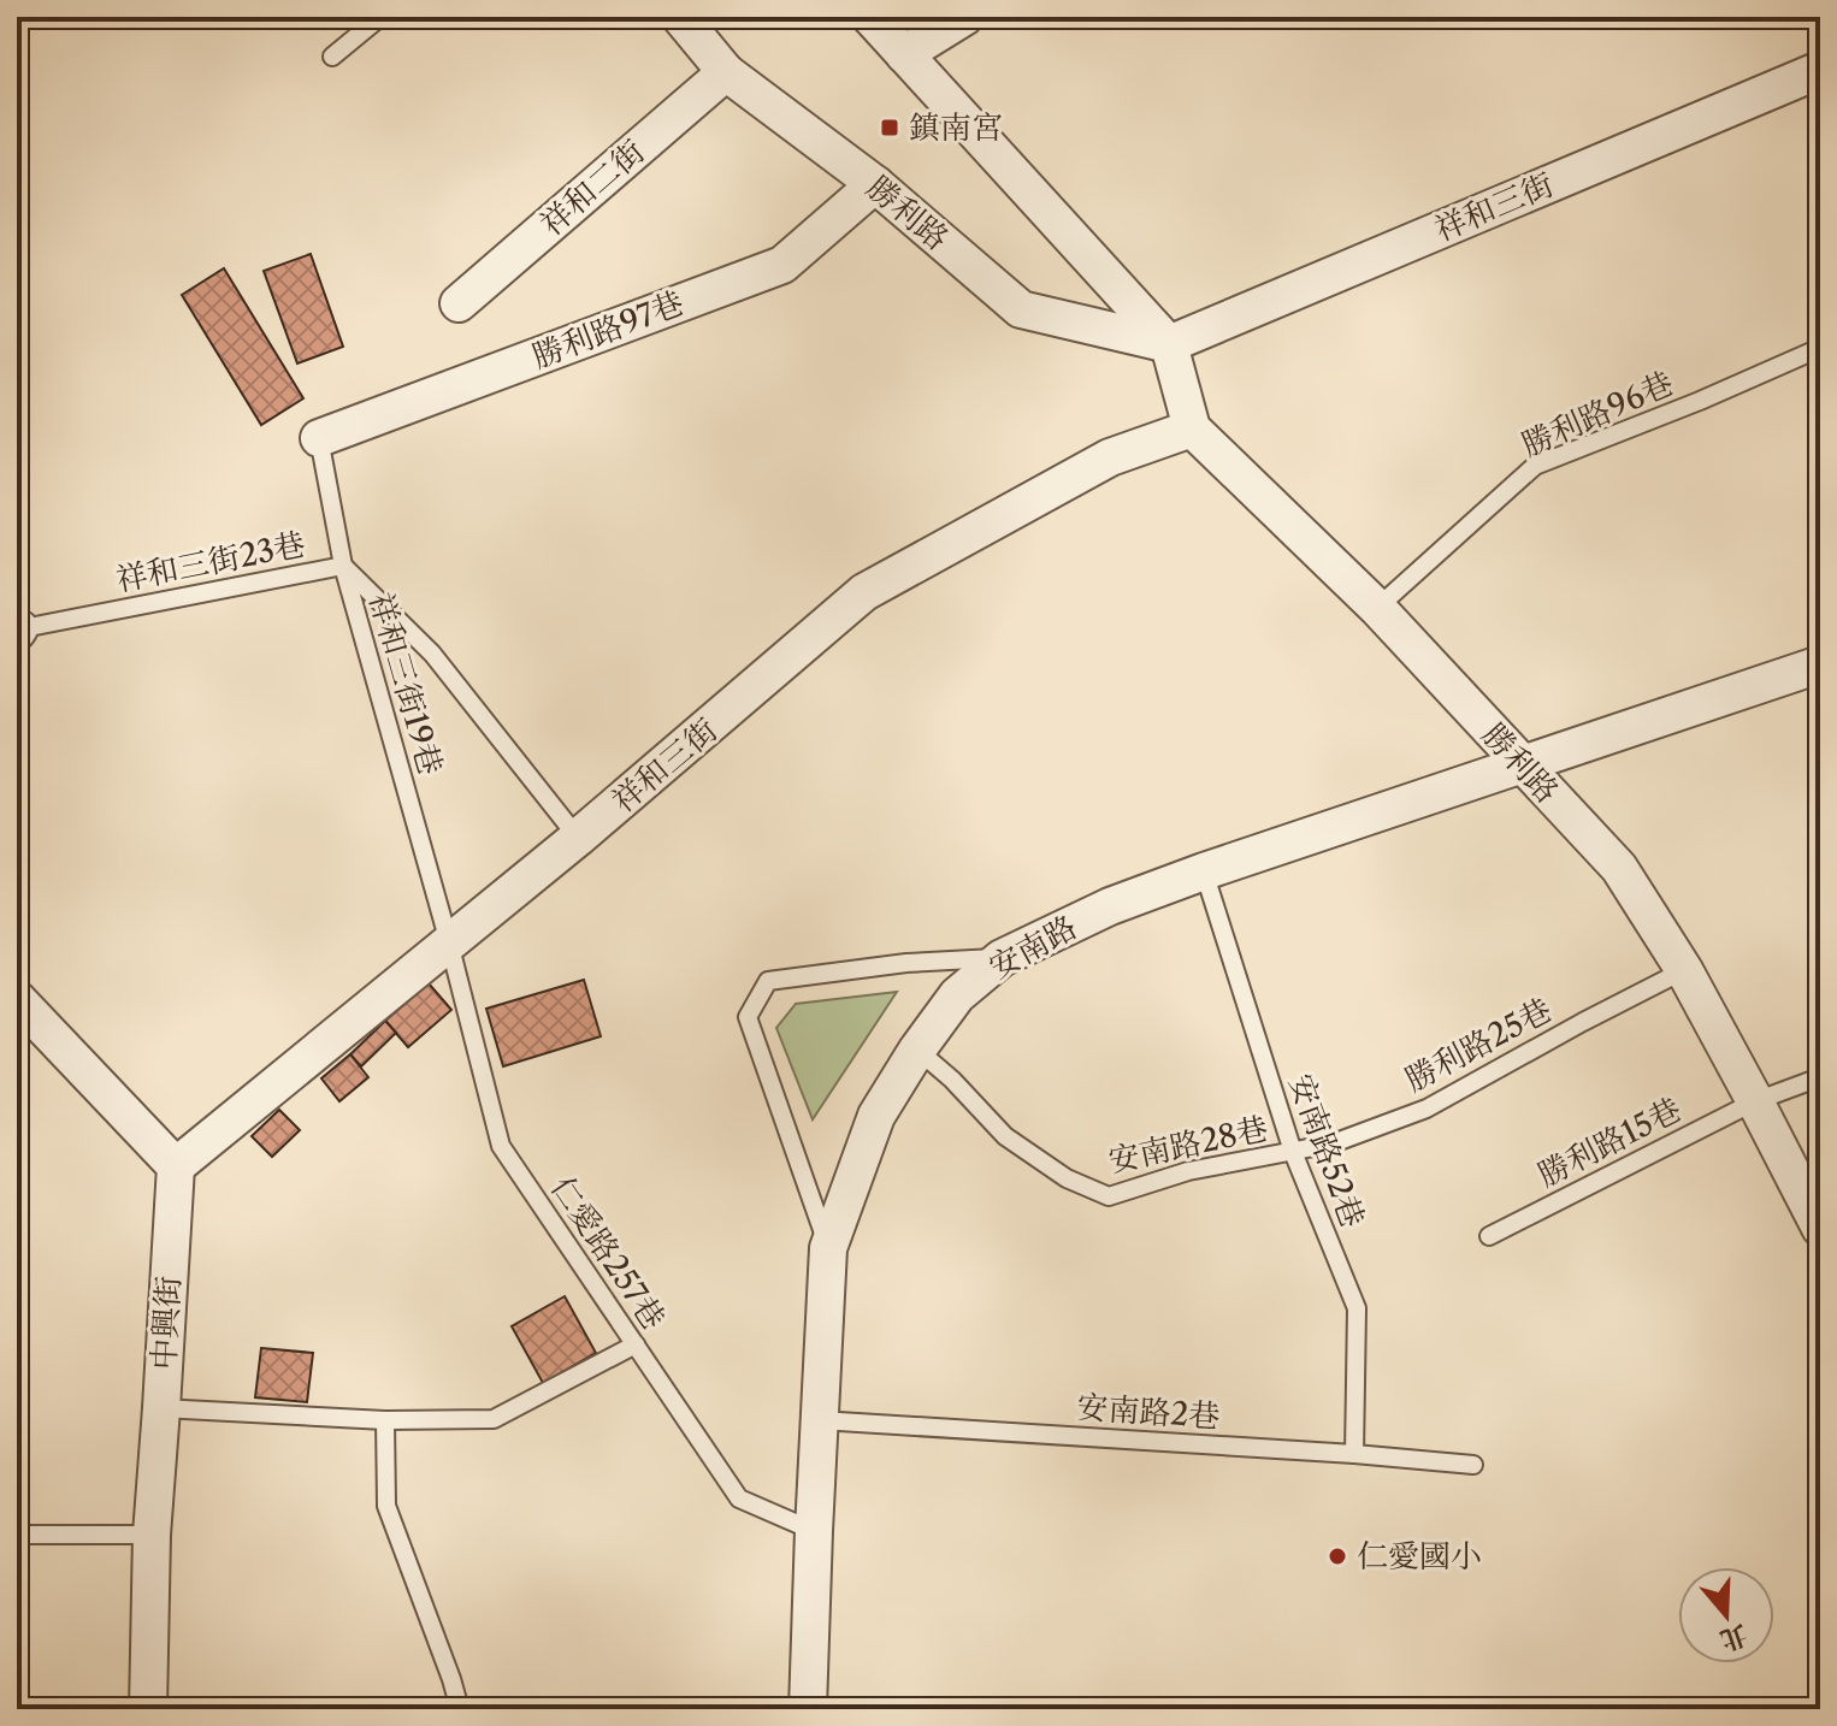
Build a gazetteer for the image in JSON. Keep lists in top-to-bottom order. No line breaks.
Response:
{"streets":{"street":["祥和二街","祥和三街","勝利路","勝利路97巷","安南路","中興街"],"lane":["勝利路96巷","祥和三街23巷","祥和三街19巷","勝利路25巷","勝利路15巷","安南路28巷","安南路52巷","仁愛路257巷","安南路2巷"]},"crossings":[["祥和二街","勝利路"],["祥和三街","勝利路"],["祥和三街","祥和三街23巷"],["祥和三街","祥和三街19巷"],["祥和三街","仁愛路257巷"],["祥和三街","中興街"],["勝利路","勝利路97巷"],["勝利路","勝利路96巷"],["勝利路","安南路"],["勝利路","勝利路25巷"],["勝利路","勝利路15巷"],["勝利路97巷","祥和三街19巷"],["祥和三街23巷","祥和三街19巷"],["祥和三街19巷","仁愛路257巷"],["安南路","安南路28巷"],["安南路","安南路52巷"],["安南路","仁愛路257巷"],["安南路","安南路2巷"],["勝利路25巷","安南路28巷"],["勝利路25巷","安南路52巷"],["安南路28巷","安南路52巷"],["安南路52巷","安南路2巷"]],"places":{"transit":["鎮南宮"],"other":["仁愛國小"]},"north":"bottom"}
